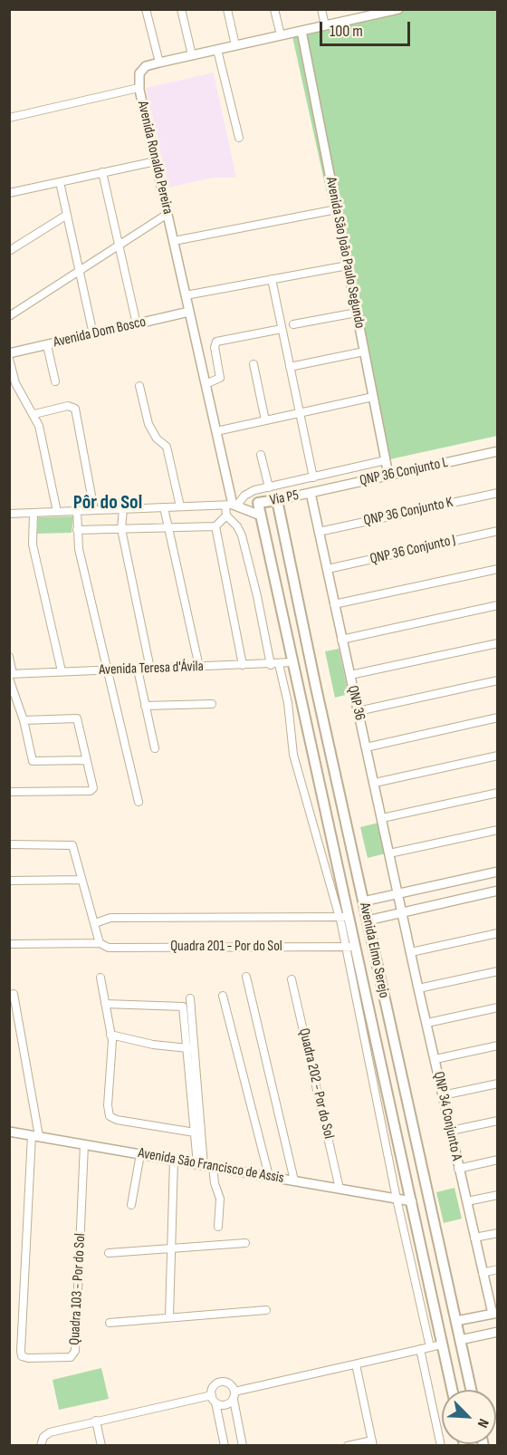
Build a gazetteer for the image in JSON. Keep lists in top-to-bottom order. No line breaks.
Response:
{"streets":{"main road":["Via P5","Avenida Elmo Serejo"],"street":["Avenida Ronaldo Pereira","Avenida São João Paulo Segundo","Avenida Dom Bosco","QNP 36 Conjunto L","QNP 36 Conjunto K","QNP 36 Conjunto J","Avenida Teresa d'Ávila","QNP 36","Quadra 201 - Por do Sol","Quadra 202 - Por do Sol","QNP 34 Conjunto A","Avenida São Francisco de Assis","Quadra 103 - Por do Sol"]},"crossings":[["Avenida Ronaldo Pereira","Avenida São João Paulo Segundo"],["Avenida Ronaldo Pereira","Avenida Dom Bosco"],["Avenida São João Paulo Segundo","QNP 36 Conjunto L"],["QNP 36 Conjunto L","Via P5"],["QNP 36 Conjunto L","QNP 36"],["Via P5","QNP 36"],["Via P5","Avenida Elmo Serejo"],["QNP 36 Conjunto K","QNP 36"],["QNP 36 Conjunto J","QNP 36"],["Avenida Teresa d'Ávila","Avenida Elmo Serejo"],["QNP 36","QNP 34 Conjunto A"],["Quadra 201 - Por do Sol","Avenida Elmo Serejo"],["Avenida Elmo Serejo","Avenida São Francisco de Assis"],["Quadra 202 - Por do Sol","Avenida São Francisco de Assis"],["Avenida São Francisco de Assis","Quadra 103 - Por do Sol"]],"districts":["Pôr do Sol"],"scale_bar":"100 m","north":"bottom right"}
